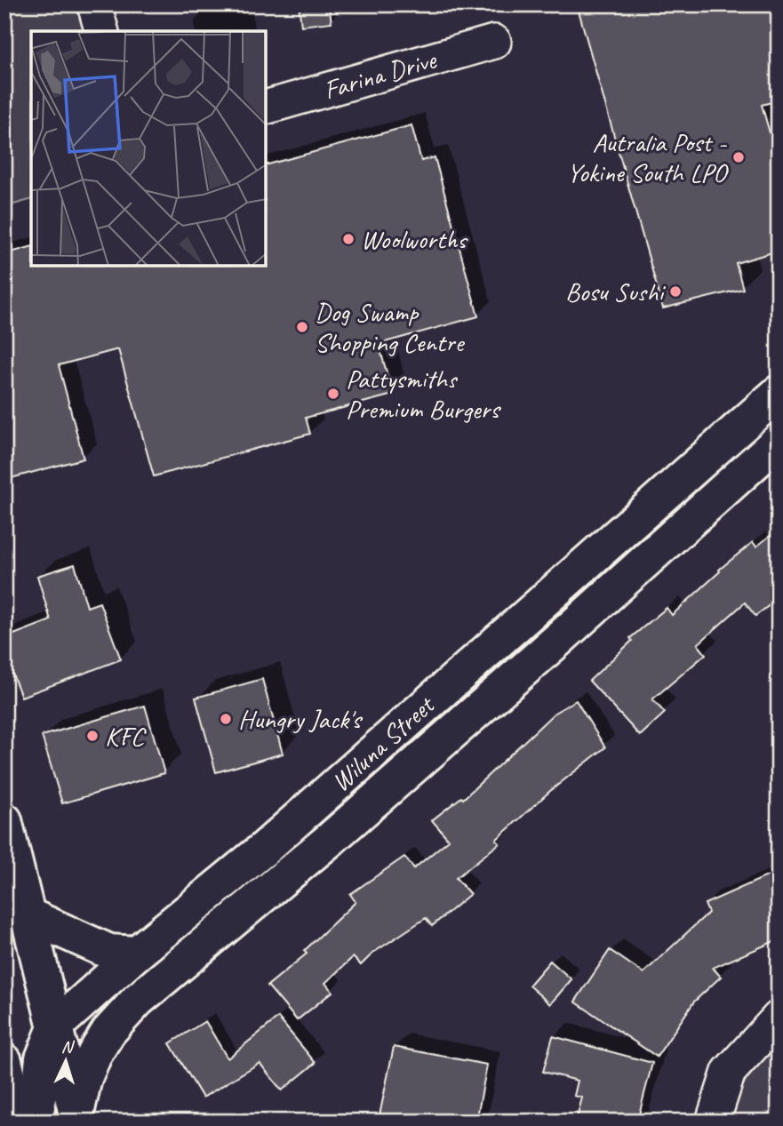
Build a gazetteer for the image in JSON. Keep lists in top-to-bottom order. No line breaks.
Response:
{"streets":{"main road":["Wiluna Street"],"street":["Farina Drive"]},"places":["Autralia Post - Yokine South LPO","Woolworths","Bosu Sushi","Dog Swamp Shopping Centre","Pattysmiths Premium Burgers","Hungry Jack's","KFC"],"north":"top"}
